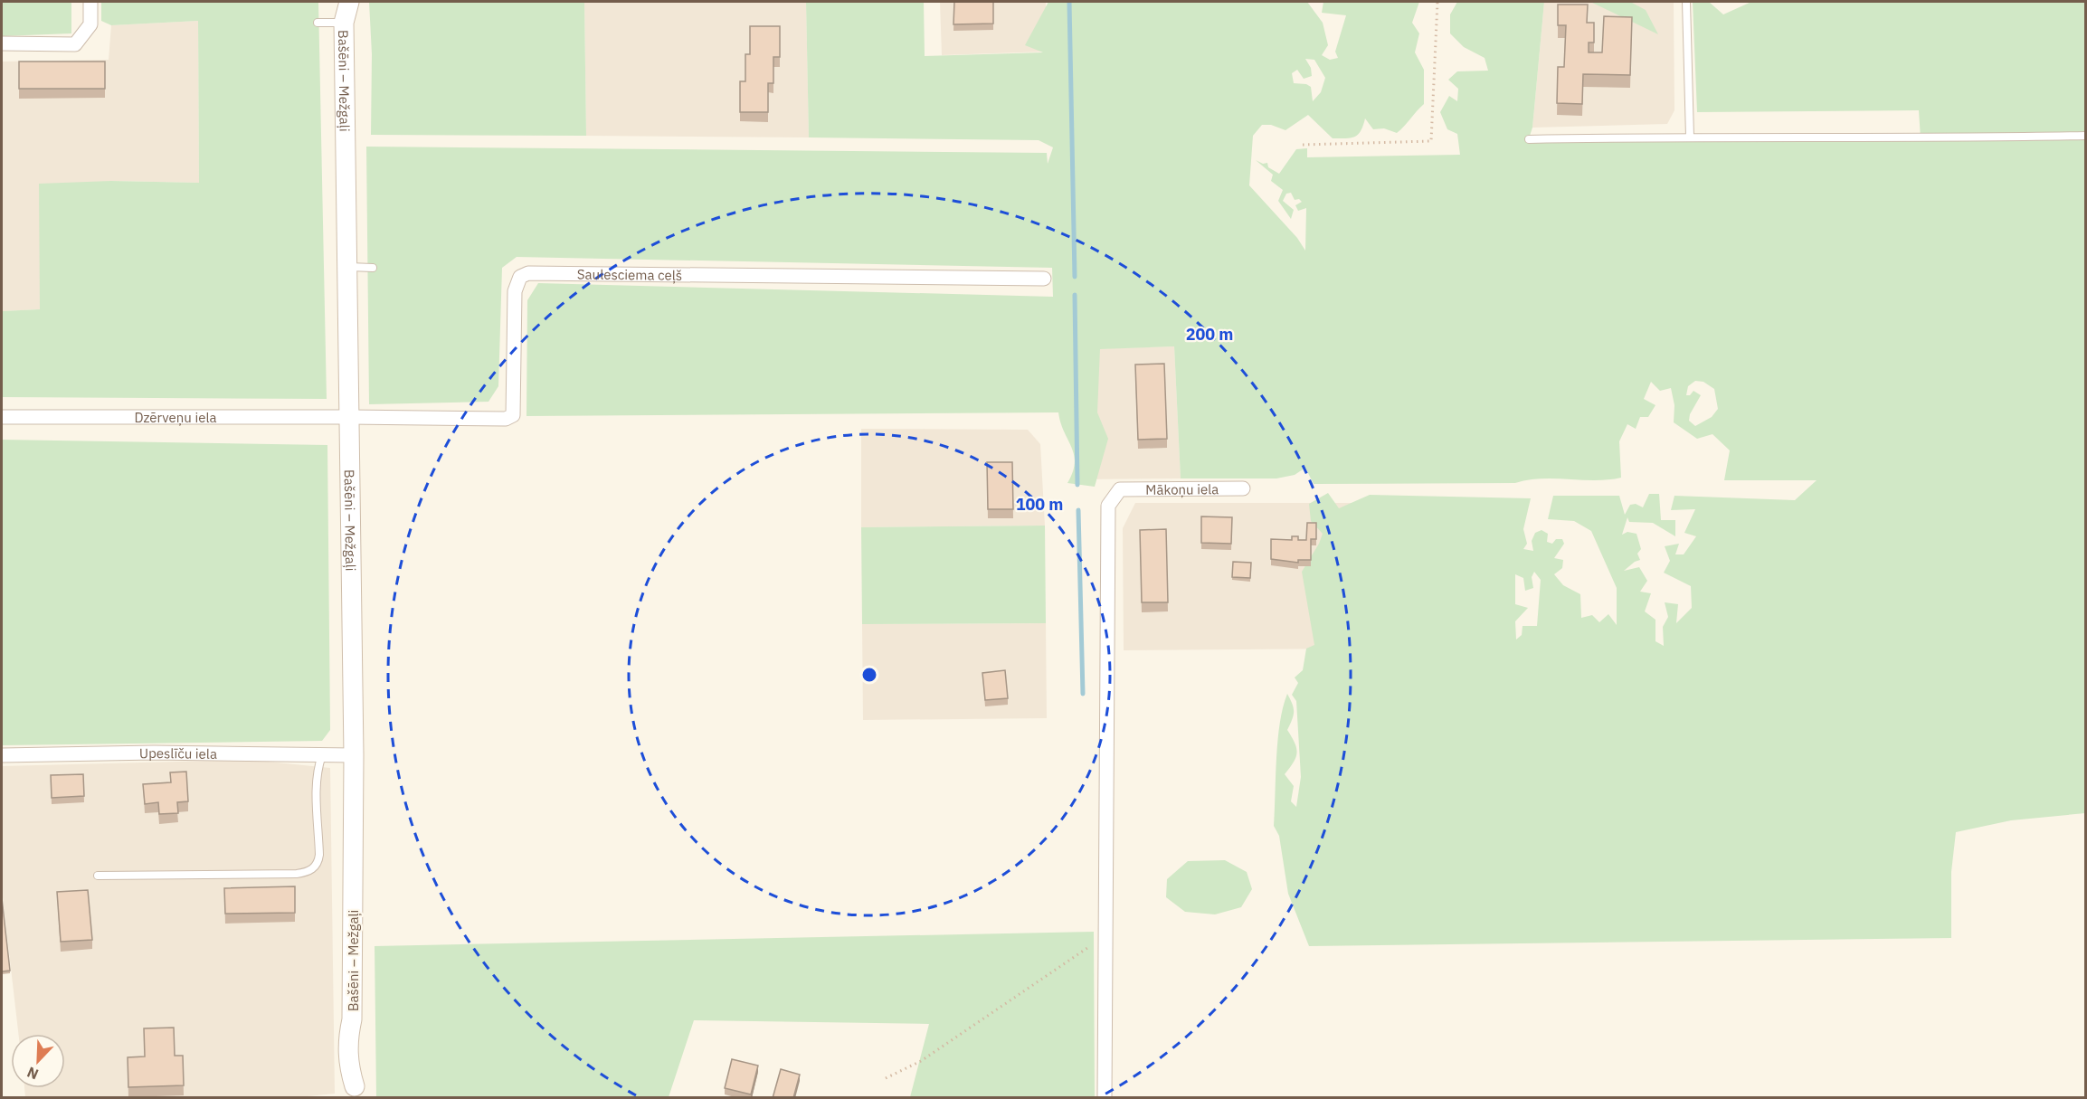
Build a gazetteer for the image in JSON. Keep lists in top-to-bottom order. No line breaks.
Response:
{"streets":{"street":["Bašēni – Mežgaļi","Saulesciema ceļš","Dzērveņu iela","Mākoņu iela","Upeslīču iela"]},"crossings":[["Bašēni – Mežgaļi","Saulesciema ceļš"],["Bašēni – Mežgaļi","Dzērveņu iela"],["Bašēni – Mežgaļi","Upeslīču iela"],["Saulesciema ceļš","Dzērveņu iela"]],"north":"bottom left","rings":["200 m","100 m"]}
